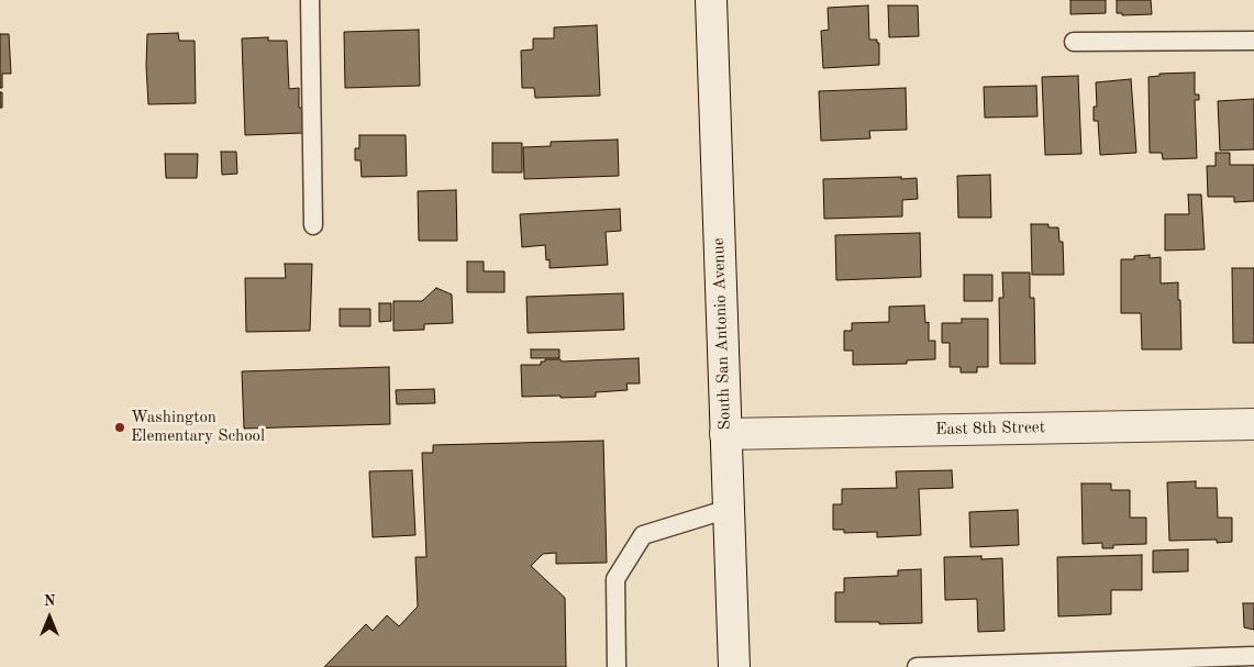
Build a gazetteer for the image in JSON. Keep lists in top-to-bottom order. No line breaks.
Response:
{"streets":{"street":["South San Antonio Avenue","East 8th Street"]},"crossings":[["South San Antonio Avenue","East 8th Street"]],"places":["Washington Elementary School"],"north":"top"}
